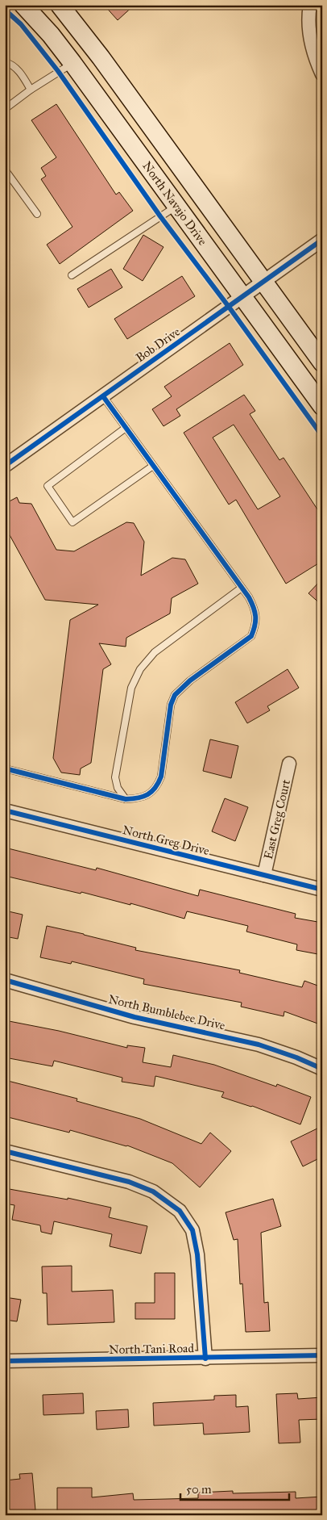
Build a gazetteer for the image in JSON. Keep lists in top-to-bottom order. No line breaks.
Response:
{"streets":{"street":["North Navajo Drive","Bob Drive","East Greg Court","North Greg Drive","North Bumblebee Drive","North Tani Road"]},"crossings":[["North Navajo Drive","Bob Drive"],["East Greg Court","North Greg Drive"]],"scale_bar":"50 m"}
